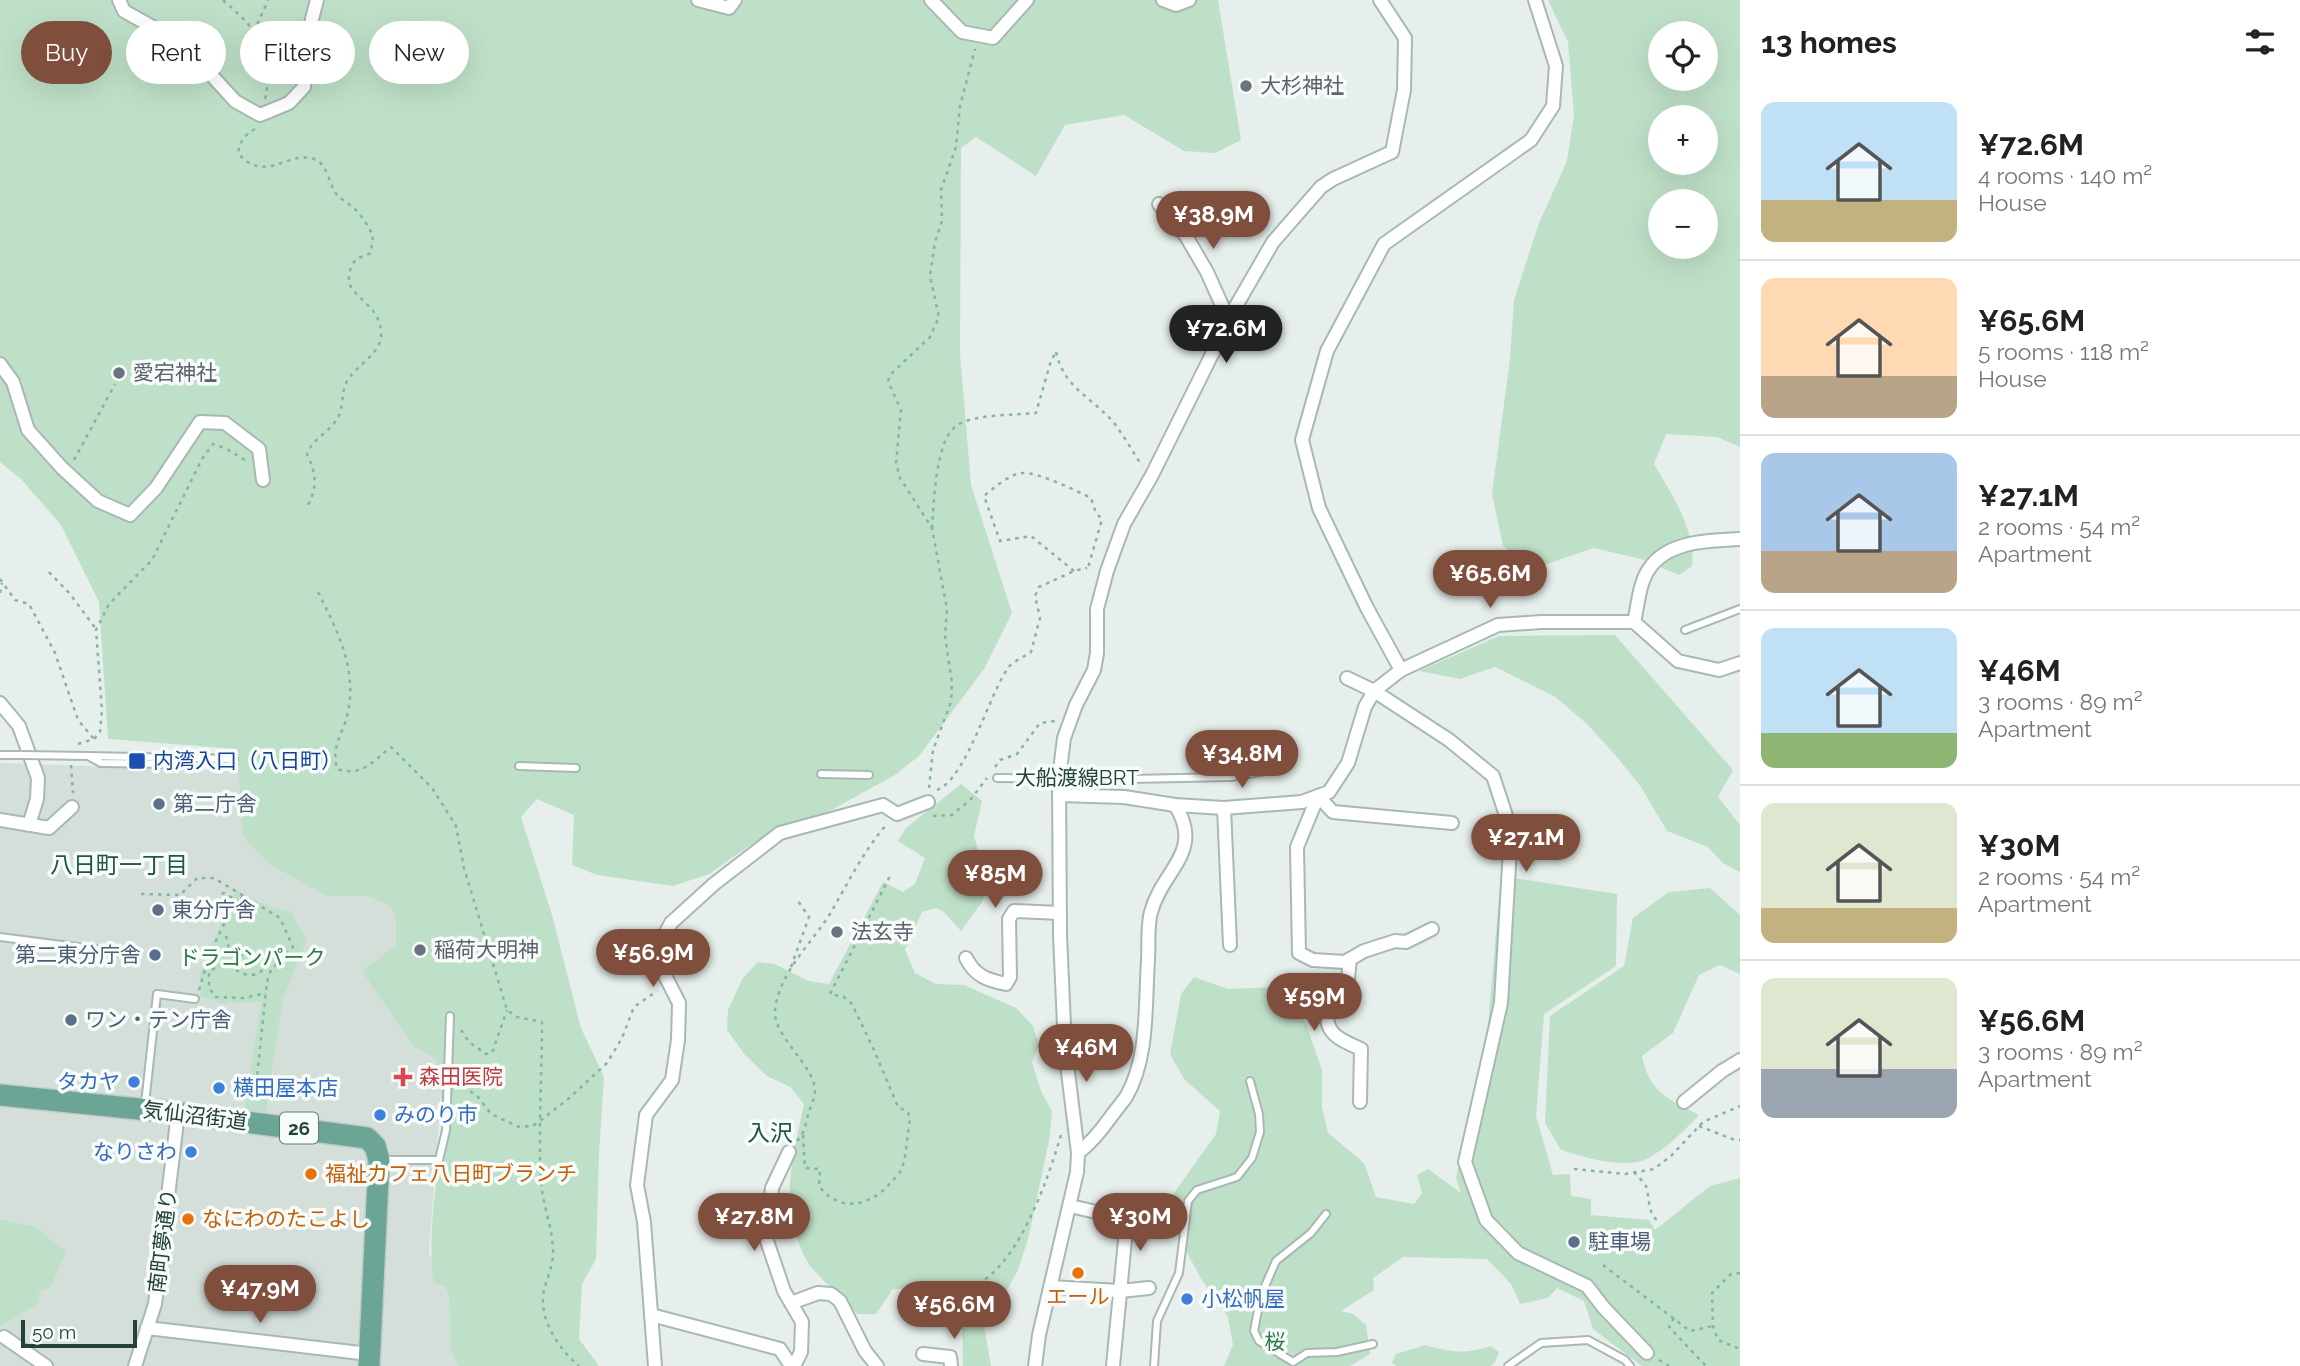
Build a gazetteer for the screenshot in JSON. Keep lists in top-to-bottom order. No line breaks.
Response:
{"streets":{"main road":["気仙沼街道","26"],"street":["南町夢通り"],"lane":["大船渡線BRT"]},"crossings":[["気仙沼街道","南町夢通り"]],"districts":["八日町一丁目","入沢"],"parks":["ドラゴンパーク","桜"],"places":{"other":["大杉神社","愛宕神社","第二庁舎","東分庁舎","法玄寺","稲荷大明神","第二東分庁舎","ワン・テン庁舎","タカヤ","横田屋本店","みのり市","なりさわ","福祉カフェ八日町ブランチ","なにわのたこよし","駐車場","エール","小松帆屋"],"transit":["内湾入口（八日町）"],"health":["森田医院"]},"scale_bar":"50 m","page":{"heading":"13 homes","map_buttons":["+","−"],"chip":["Buy","Rent","Filters","New"],"list":[{"name":"¥72.6M","note":"4 rooms · 140 m² · House"},{"name":"¥65.6M","note":"5 rooms · 118 m² · House"},{"name":"¥27.1M","note":"2 rooms · 54 m² · Apartment"},{"name":"¥46M","note":"3 rooms · 89 m² · Apartment"},{"name":"¥30M","note":"2 rooms · 54 m² · Apartment"},{"name":"¥56.6M","note":"3 rooms · 89 m² · Apartment"}],"price":["¥38.9M","¥72.6M","¥65.6M","¥34.8M","¥27.1M","¥85M","¥56.9M","¥59M","¥46M","¥27.8M","¥30M","¥47.9M","¥56.6M"],"scale":"50 m"}}
